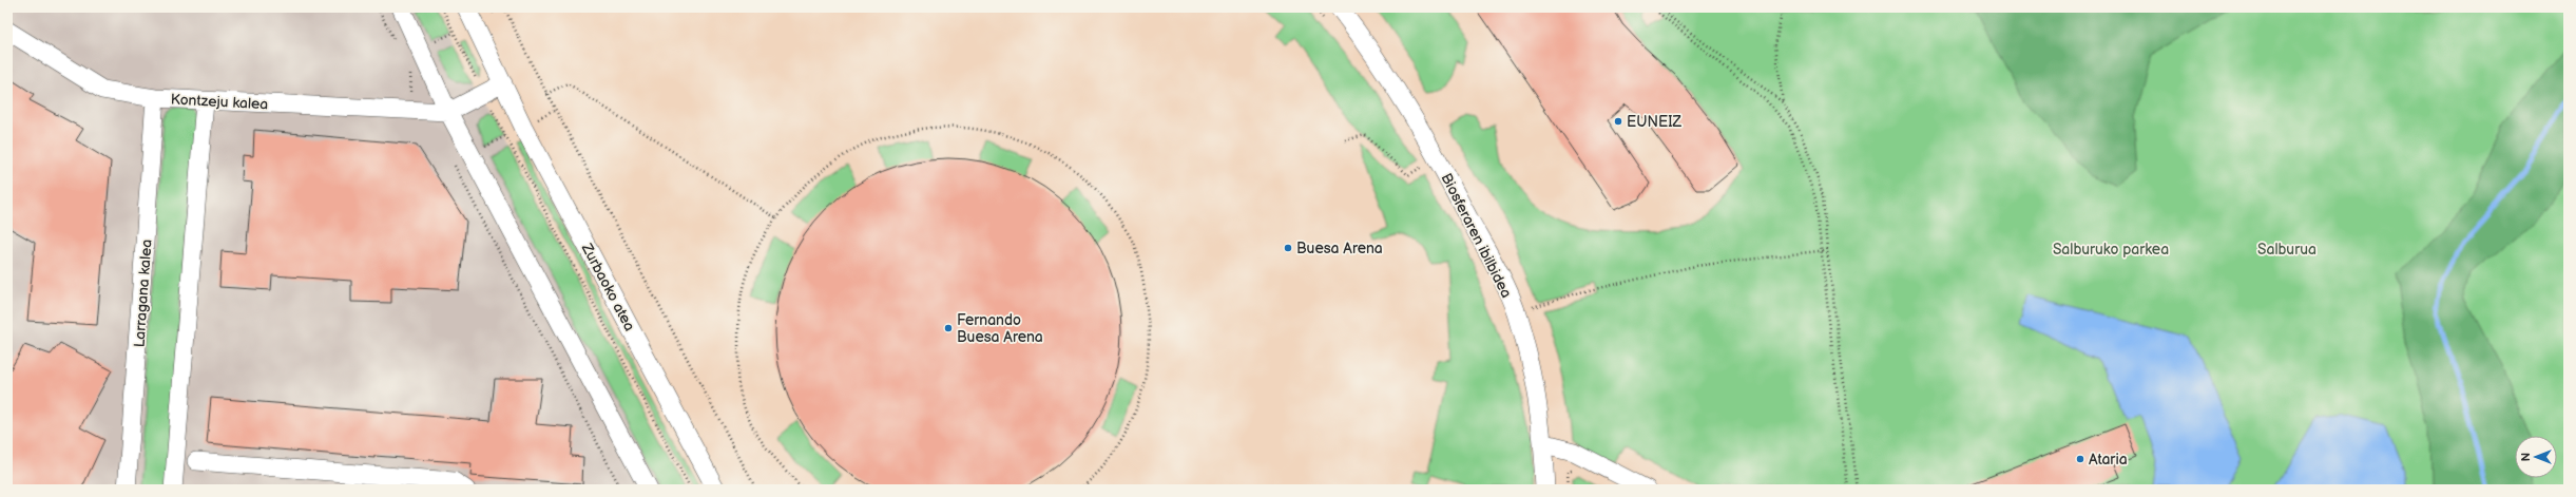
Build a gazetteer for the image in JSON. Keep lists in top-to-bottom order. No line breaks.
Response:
{"streets":{"street":["Kontzeju kalea","Biosferaren ibilbidea","Zurbaoko atea","Larragana kalea"]},"crossings":[["Kontzeju kalea","Larragana kalea"]],"parks":["Salburuko parkea","Salburua"],"places":["EUNEIZ","Buesa Arena","Fernando Buesa Arena","Ataria"],"north":"left"}
